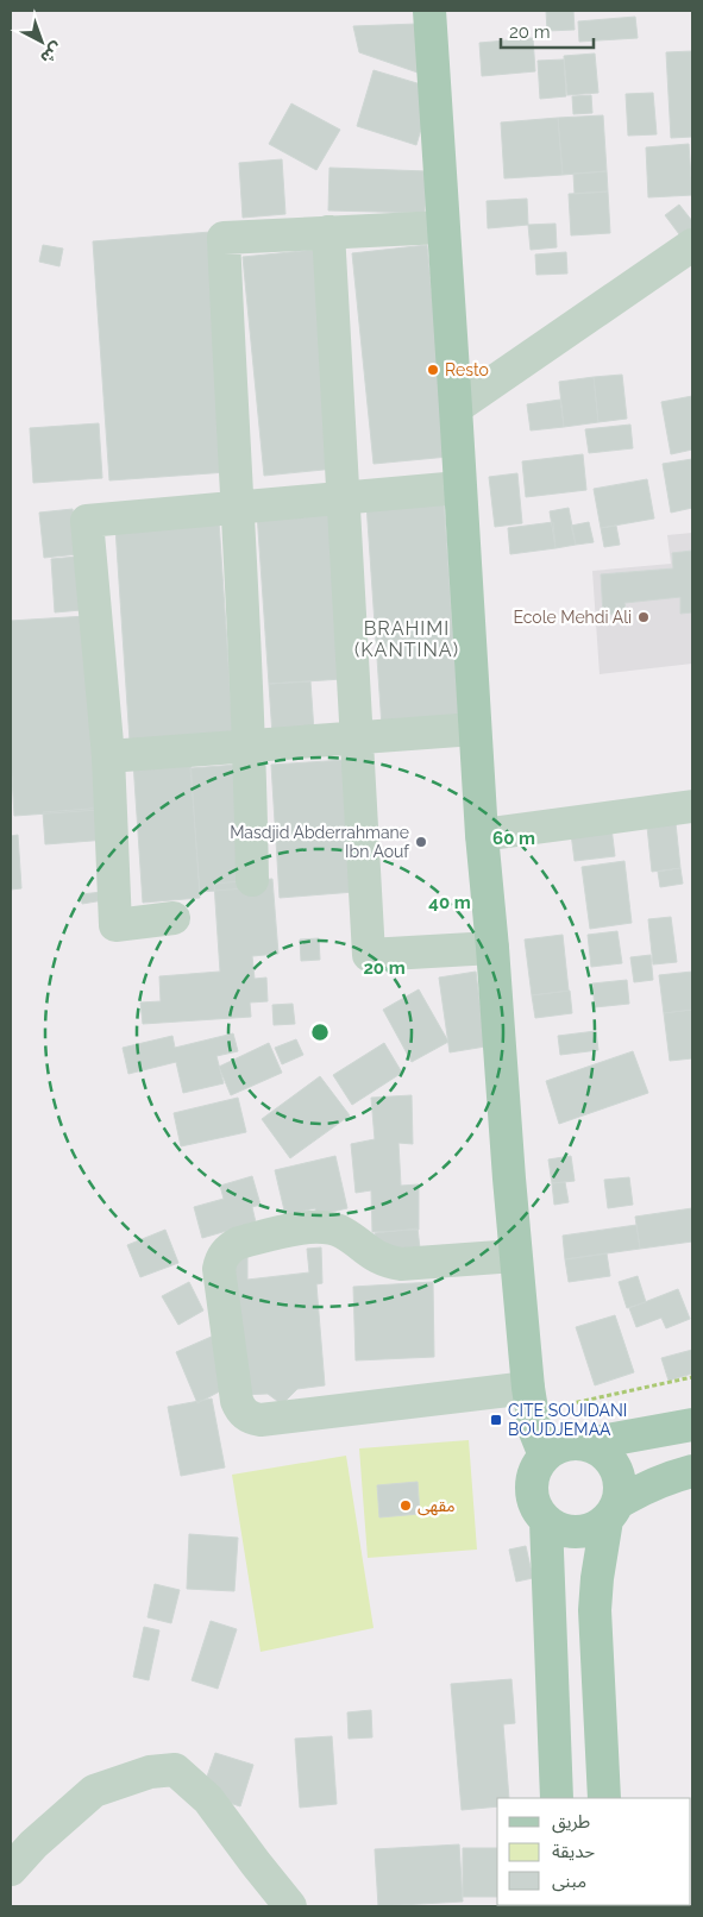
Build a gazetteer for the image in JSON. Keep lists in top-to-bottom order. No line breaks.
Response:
{"districts":["BRAHIMI (KANTINA)"],"places":{"other":["Resto","Ecole Mehdi Ali","Masdjid Abderrahmane Ibn Aouf","مقهى"],"transit":["CITE SOUIDANI BOUDJEMAA"]},"legend":["طريق","حديقة","مبنى"],"scale_bar":"20 m","north":"bottom right","rings":["60 m","40 m","20 m"]}
